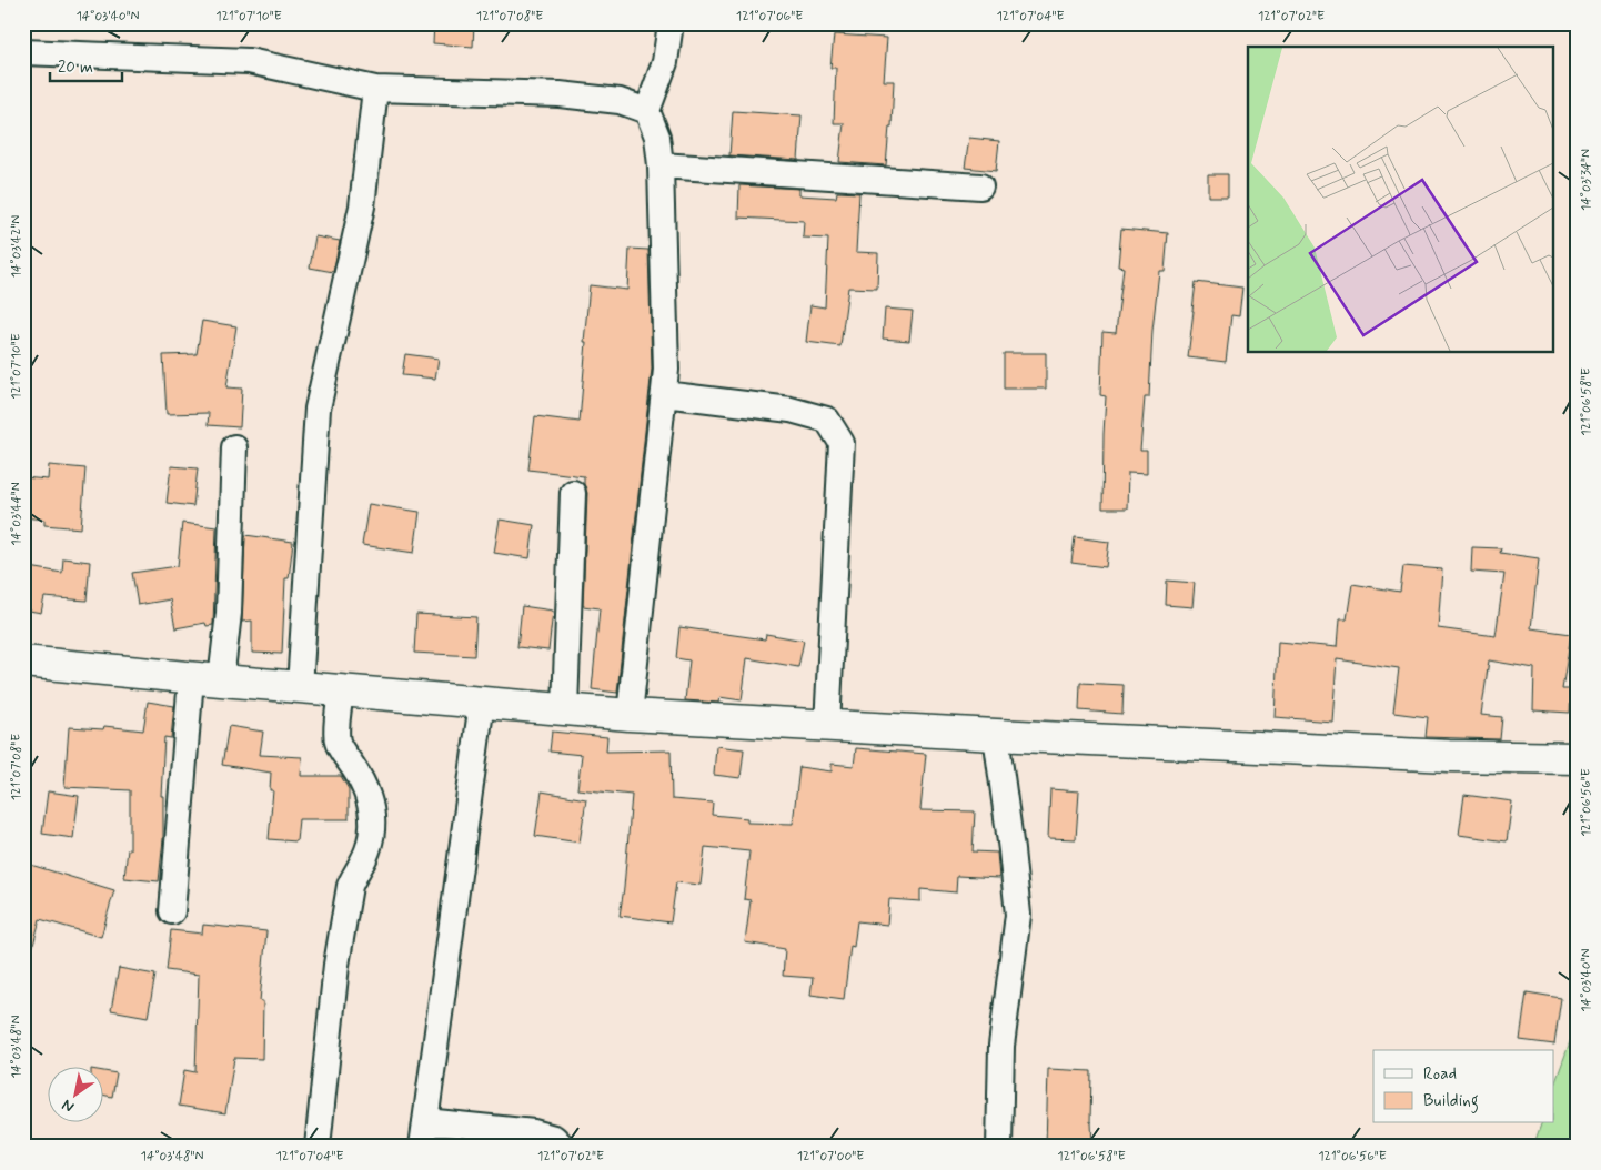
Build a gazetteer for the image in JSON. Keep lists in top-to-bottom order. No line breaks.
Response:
{"legend":["Road","Building"],"scale_bar":"20 m","north":"bottom left","coordinates":["14°03'40\"N","121°07'10\"E","121°07'08\"E","121°07'06\"E","121°07'04\"E","121°07'02\"E","14°03'34\"N","14°03'42\"N","121°06'58\"E","14°03'44\"N","121°06'56\"E","14°03'48\"N","121°07'00\"E"]}
